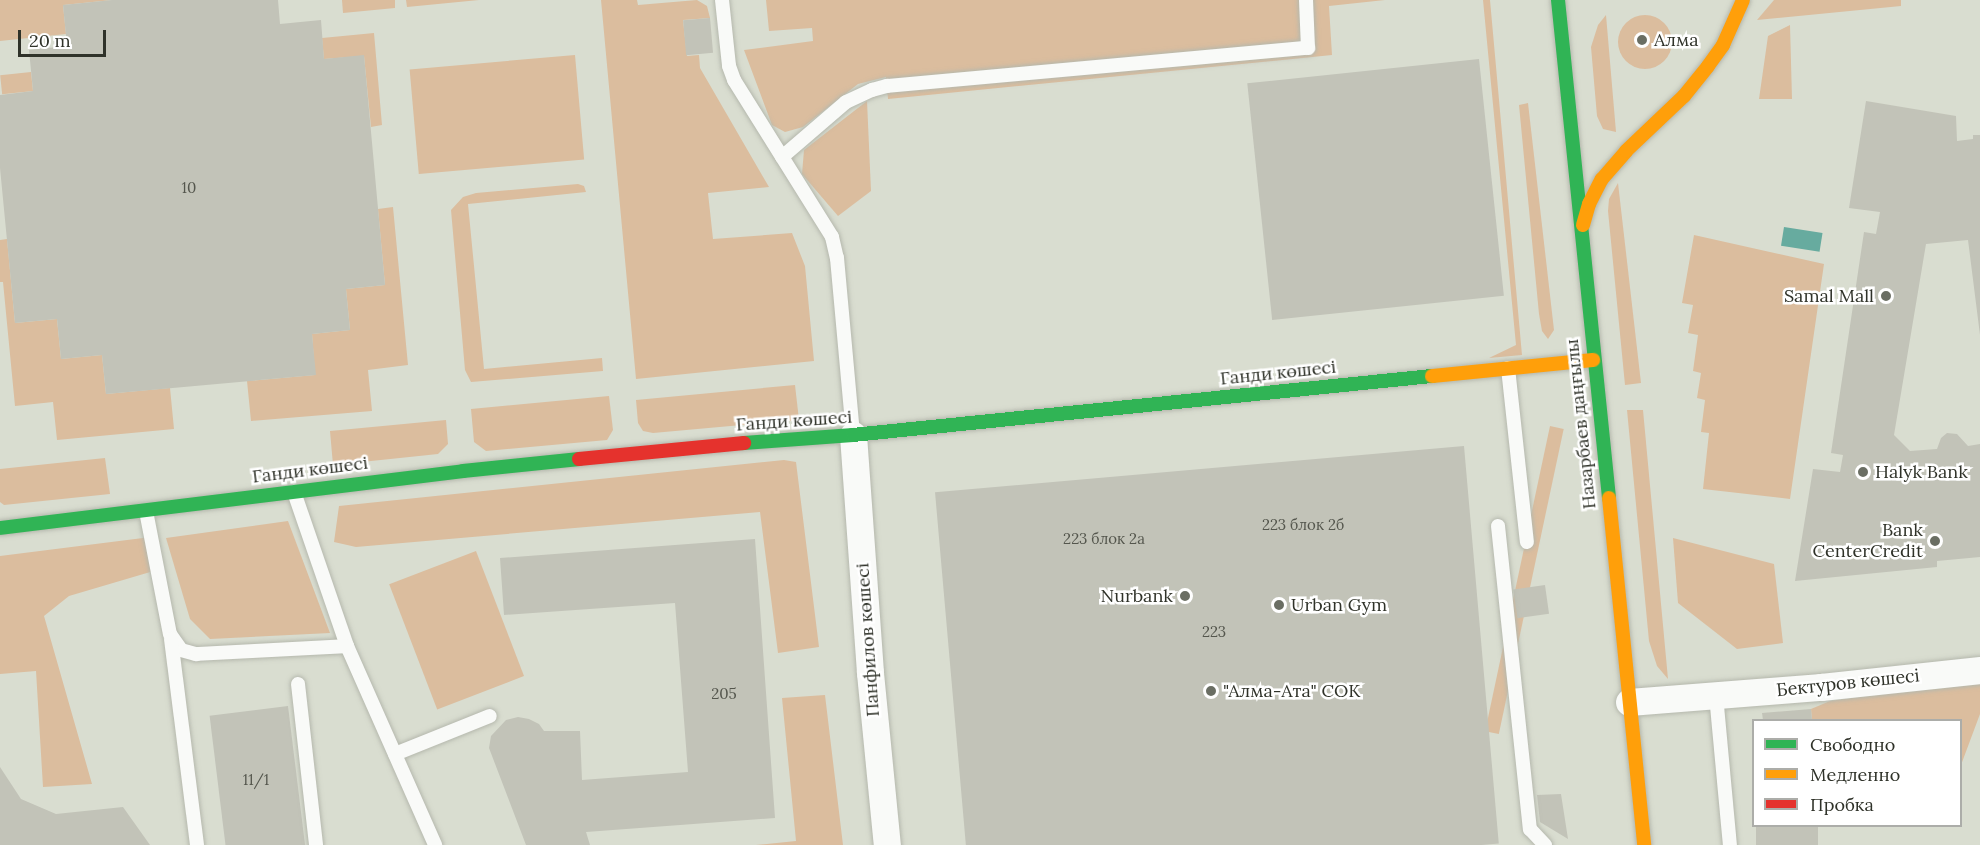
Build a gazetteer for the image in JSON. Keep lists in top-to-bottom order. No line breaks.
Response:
{"streets":{"street":["Ганди көшесі","Назарбаев даңғылы","Панфилов көшесі","Бектуров көшесі"]},"crossings":[["Ганди көшесі","Назарбаев даңғылы"],["Ганди көшесі","Панфилов көшесі"],["Назарбаев даңғылы","Бектуров көшесі"]],"places":["Алма","Samal Mall","Halyk Bank","Bank CenterCredit","Nurbank","Urban Gym","\"Алма-Ата\" СОК"],"house_numbers":["10","223 блок 2б","223 блок 2а","223","205","11/1"],"legend":["Свободно","Медленно","Пробка"],"scale_bar":"20 m"}
